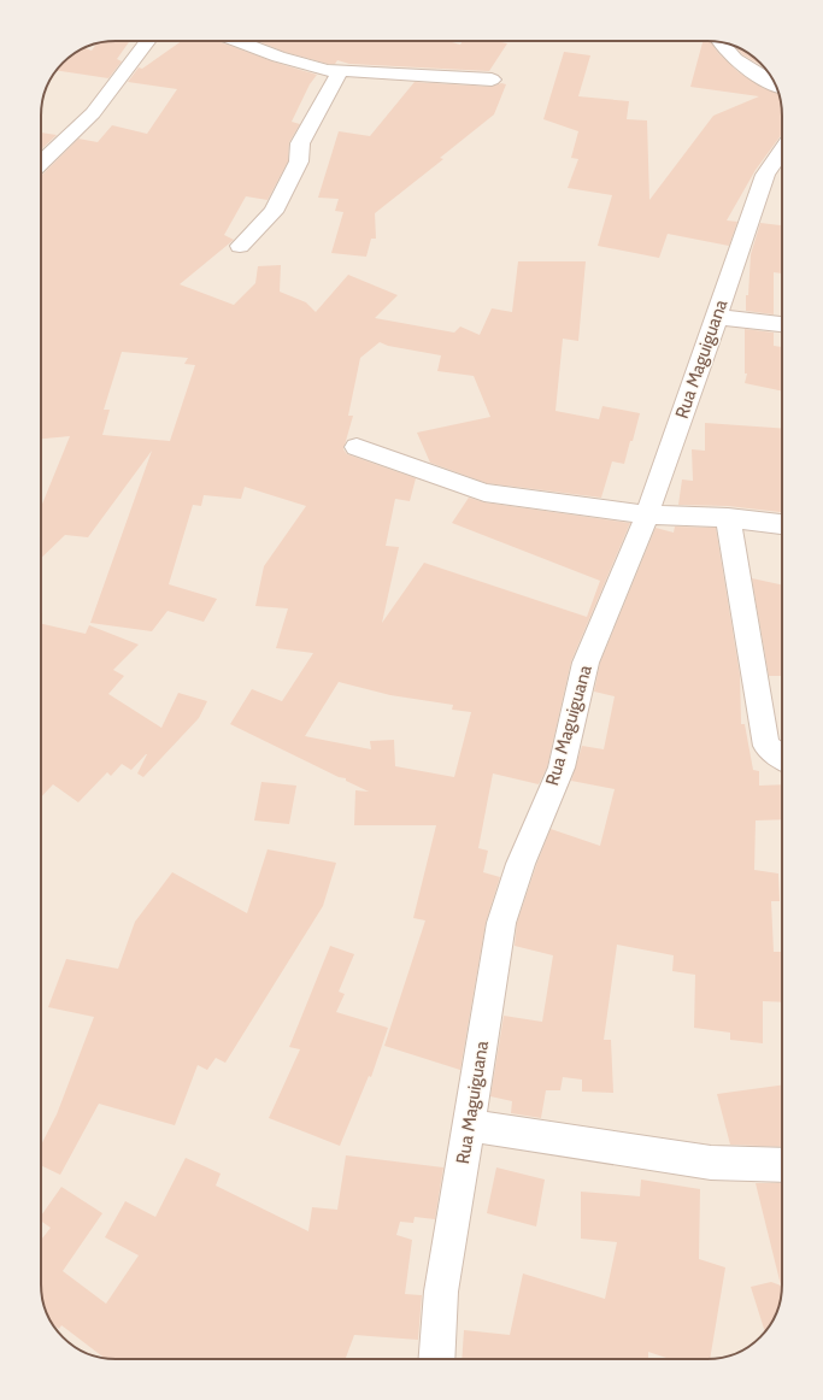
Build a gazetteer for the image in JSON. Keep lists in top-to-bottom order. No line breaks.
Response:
{"streets":{"street":["Rua Maguiguana"]}}
